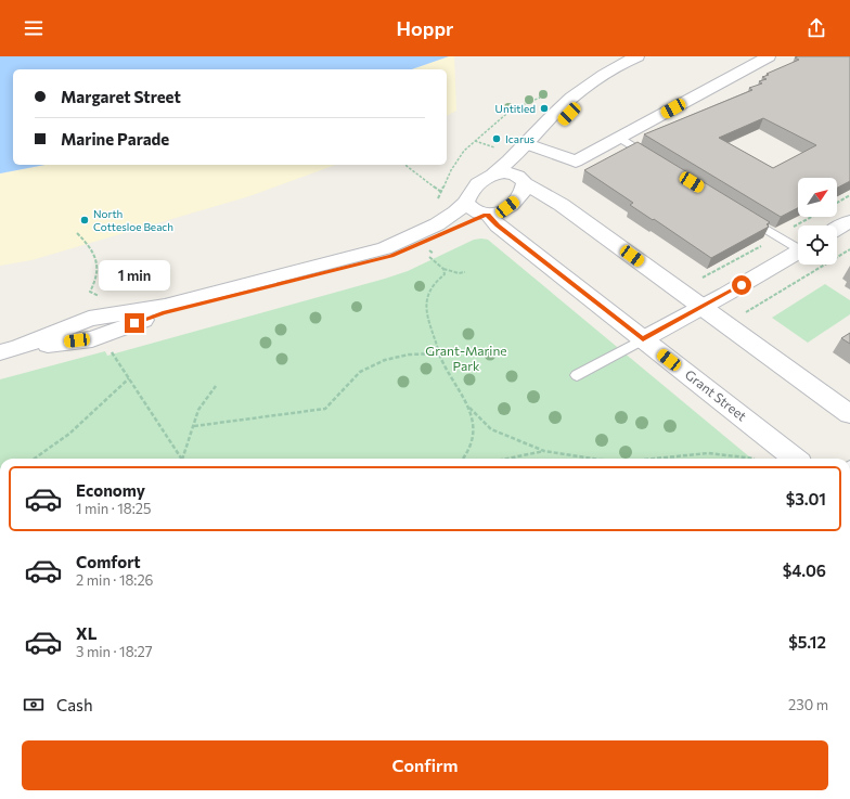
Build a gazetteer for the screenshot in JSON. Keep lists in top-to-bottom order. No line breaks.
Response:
{"streets":{"street":["Grant Street"]},"parks":["Grant-Marine Park"],"places":["Untitled","Icarus","North Cottesloe Beach"],"north":"top right","page":{"header":"Hoppr","banner":["Margaret Street","Marine Parade"],"bubble":"1 min","list":[{"name":"Economy","note":"1 min · 18:25","value":"$3.01"},{"name":"Comfort","note":"2 min · 18:26","value":"$4.06"},{"name":"XL","note":"3 min · 18:27","value":"$5.12"}],"pay":["Cash","230 m"],"buttons":"Confirm"}}
